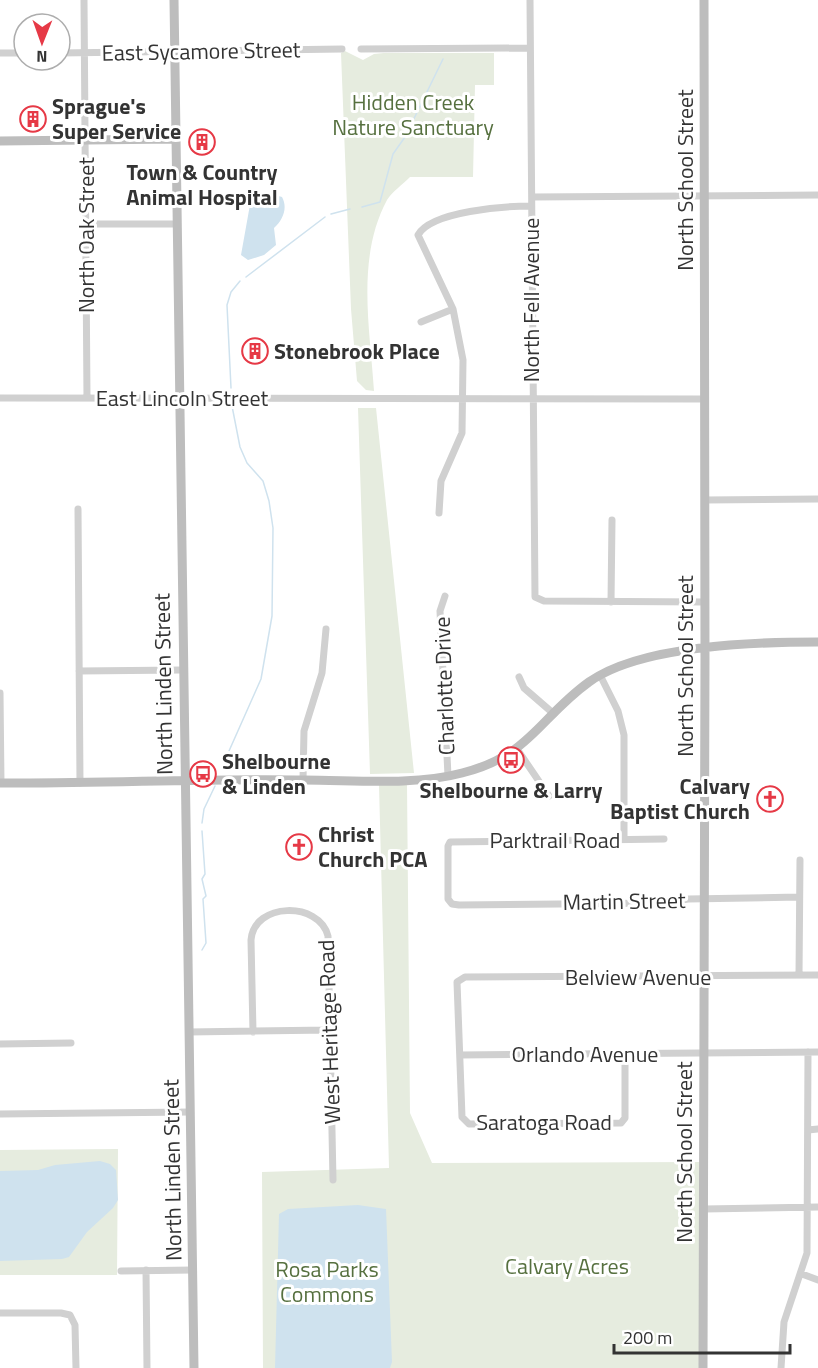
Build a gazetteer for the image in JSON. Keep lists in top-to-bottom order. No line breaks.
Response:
{"streets":{"street":["East Sycamore Street","North School Street","North Oak Street","North Fell Avenue","East Lincoln Street","North Linden Street","Charlotte Drive","Parktrail Road","Martin Street","Belview Avenue","West Heritage Road","Orlando Avenue","Saratoga Road"]},"crossings":[["East Sycamore Street","North Oak Street"],["East Sycamore Street","North Linden Street"],["North School Street","East Lincoln Street"],["North School Street","Martin Street"],["North School Street","Belview Avenue"],["North School Street","Orlando Avenue"],["North Oak Street","East Lincoln Street"],["North Fell Avenue","East Lincoln Street"],["East Lincoln Street","North Linden Street"],["Parktrail Road","Martin Street"],["Belview Avenue","Orlando Avenue"],["Belview Avenue","Saratoga Road"],["Orlando Avenue","Saratoga Road"]],"parks":["Hidden Creek Nature Sanctuary","Calvary Acres","Rosa Parks Commons"],"places":{"building":["Sprague's Super Service","Town & Country Animal Hospital","Stonebrook Place"],"bus stop":["Shelbourne & Larry","Shelbourne & Linden"],"church":["Calvary Baptist Church","Christ Church PCA"]},"scale_bar":"200 m","north":"bottom"}
